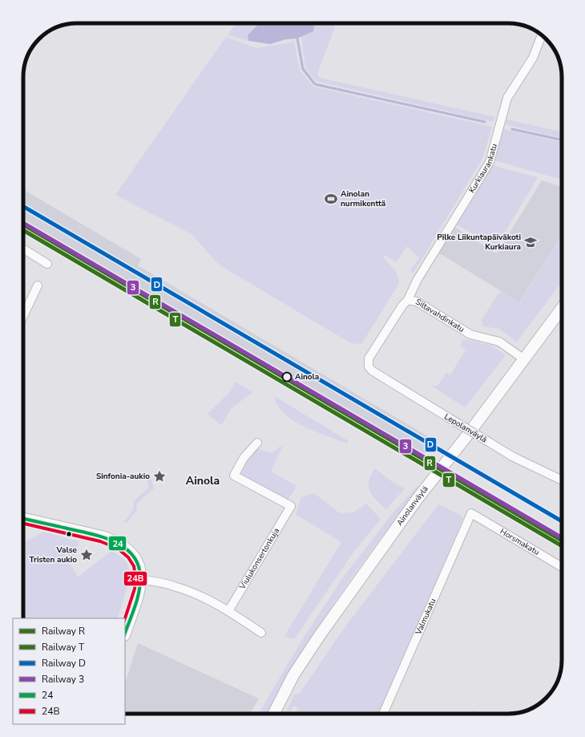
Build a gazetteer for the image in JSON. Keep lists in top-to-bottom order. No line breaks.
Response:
{"streets":{"main road":["Ainolanväylä"],"street":["Kurkiaurankatu","Siltavahdinkatu","Lepolanväylä","Horsmakatu","Viulukonsertonkuja","Valmukatu"]},"crossings":[["Kurkiaurankatu","Siltavahdinkatu"],["Siltavahdinkatu","Lepolanväylä"],["Siltavahdinkatu","Ainolanväylä"],["Horsmakatu","Valmukatu"]],"districts":["Ainola"],"places":{"sports":["Ainolan nurmikenttä"],"school or university":["Pilke Liikuntapäiväkoti Kurkiaura"],"other":["Ainola"],"place":["Sinfonia-aukio","Valse Tristen aukio"]},"lines":["rail line D","rail line 3","rail line R","rail line T","transit line 24","transit line 24B"],"legend":["Railway R","Railway T","Railway D","Railway 3","24","24B"]}
